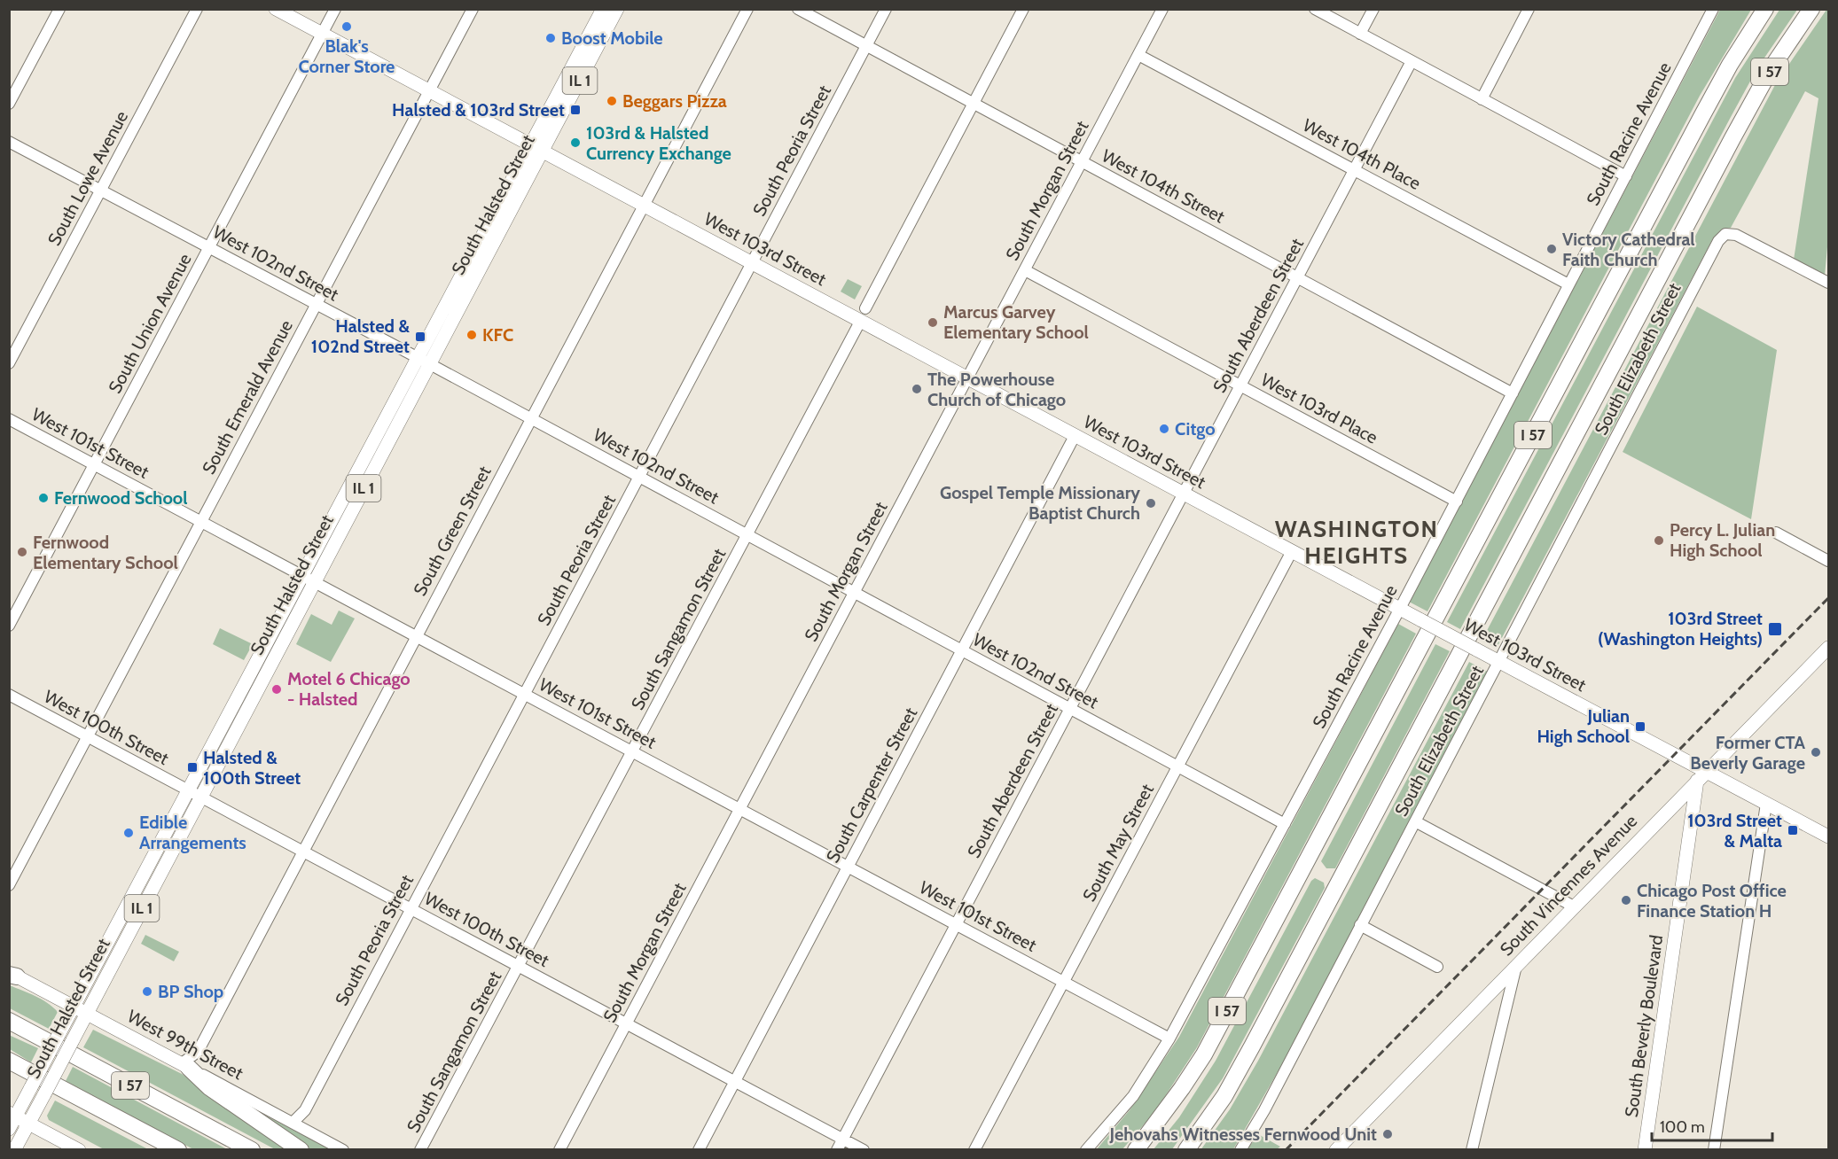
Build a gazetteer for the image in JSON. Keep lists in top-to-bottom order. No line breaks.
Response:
{"streets":{"highway":["I 57"],"main road":["IL 1","South Halsted Street","West 103rd Street","South Vincennes Avenue","South Beverly Boulevard","West 99th Street"],"street":["South Racine Avenue","South Peoria Street","West 104th Place","South Lowe Avenue","West 104th Street","South Morgan Street","West 102nd Street","South Aberdeen Street","South Union Avenue","South Elizabeth Street","South Emerald Avenue","West 103rd Place","West 101st Street","South Green Street","South Sangamon Street","West 100th Street","South Carpenter Street","South May Street"]},"crossings":[["South Racine Avenue","West 104th Place"],["South Racine Avenue","West 104th Street"],["South Racine Avenue","West 103rd Street"],["South Racine Avenue","West 102nd Street"],["South Racine Avenue","West 103rd Place"],["South Racine Avenue","West 101st Street"],["South Peoria Street","West 104th Street"],["South Peoria Street","West 103rd Street"],["South Peoria Street","West 102nd Street"],["South Peoria Street","West 101st Street"],["South Peoria Street","West 100th Street"],["South Peoria Street","West 99th Street"],["West 104th Place","South Morgan Street"],["West 104th Place","South Aberdeen Street"],["South Lowe Avenue","West 102nd Street"],["West 104th Street","South Morgan Street"],["West 104th Street","South Aberdeen Street"],["West 104th Street","South Sangamon Street"],["South Morgan Street","West 103rd Street"],["South Morgan Street","West 102nd Street"],["South Morgan Street","West 103rd Place"],["South Morgan Street","West 101st Street"],["South Morgan Street","West 100th Street"],["South Halsted Street","West 103rd Street"],["South Halsted Street","West 102nd Street"],["South Halsted Street","West 101st Street"],["South Halsted Street","West 100th Street"],["South Halsted Street","West 99th Street"],["West 103rd Street","South Aberdeen Street"],["West 103rd Street","South Union Avenue"],["West 103rd Street","South Elizabeth Street"],["West 103rd Street","South Emerald Avenue"],["West 103rd Street","South Green Street"],["West 103rd Street","South Sangamon Street"],["West 103rd Street","South Carpenter Street"],["West 103rd Street","South May Street"],["West 103rd Street","South Vincennes Avenue"],["West 103rd Street","South Beverly Boulevard"],["West 102nd Street","South Aberdeen Street"],["West 102nd Street","South Union Avenue"],["West 102nd Street","South Emerald Avenue"],["West 102nd Street","South Green Street"],["West 102nd Street","South Sangamon Street"],["West 102nd Street","South Carpenter Street"],["West 102nd Street","South May Street"],["South Aberdeen Street","West 103rd Place"],["South Aberdeen Street","West 101st Street"],["South Aberdeen Street","West 100th Street"],["South Union Avenue","West 101st Street"],["South Emerald Avenue","West 101st Street"],["South Emerald Avenue","West 100th Street"],["West 101st Street","South Green Street"],["West 101st Street","South Sangamon Street"],["West 101st Street","South Carpenter Street"],["West 101st Street","South May Street"],["South Green Street","West 100th Street"],["South Green Street","West 99th Street"],["South Sangamon Street","West 100th Street"],["West 100th Street","South Carpenter Street"],["South Vincennes Avenue","South Beverly Boulevard"]],"districts":["WASHINGTON HEIGHTS"],"places":{"other":["Blak's Corner Store","Boost Mobile","Beggars Pizza","103rd & Halsted Currency Exchange","Victory Cathedral Faith Church","Marcus Garvey Elementary School","KFC","The Powerhouse Church of Chicago","Citgo","Fernwood School","Gospel Temple Missionary Baptist Church","Percy L. Julian High School","Fernwood Elementary School","Motel 6 Chicago - Halsted","Former CTA Beverly Garage","Edible Arrangements","Chicago Post Office Finance Station H","BP Shop","Jehovahs Witnesses Fernwood Unit"],"transit":["Halsted & 103rd Street","Halsted & 102nd Street","103rd Street (Washington Heights)","Julian High School","Halsted & 100th Street","103rd Street & Malta"]},"scale_bar":"100 m"}
